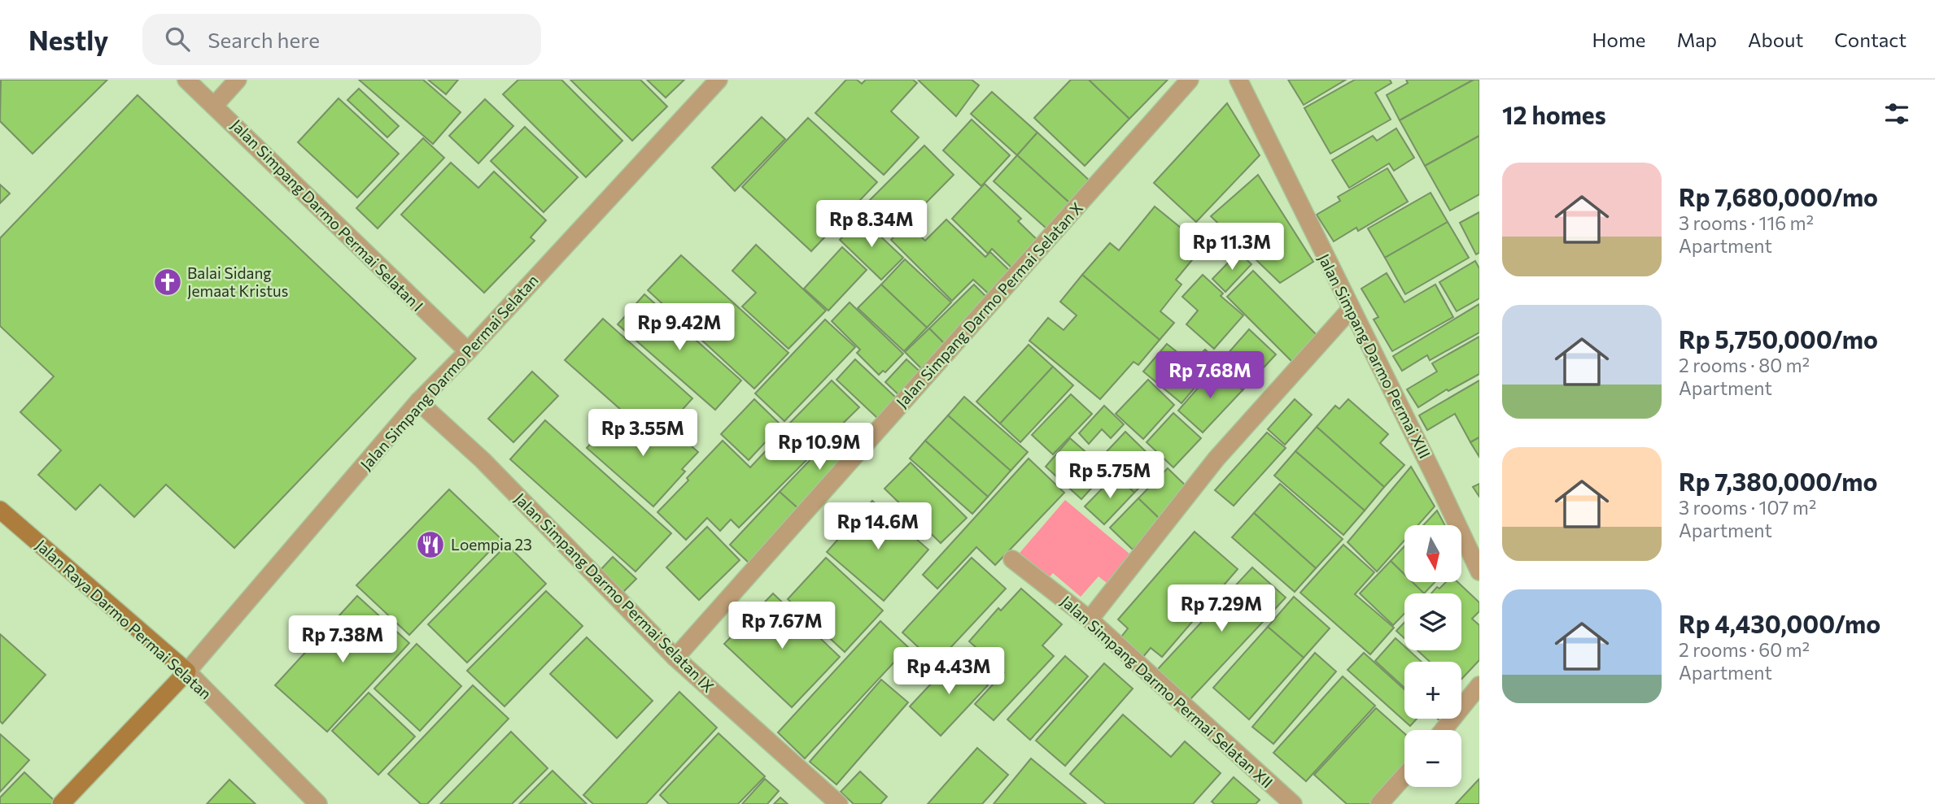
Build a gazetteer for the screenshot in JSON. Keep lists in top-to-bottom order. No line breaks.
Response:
{"streets":{"street":["Jalan Simpang Darmo Permai Selatan I","Jalan Simpang Darmo Permai Selatan X","Jalan Simpang Darmo Permai XIII","Jalan Simpang Darmo Permai Selatan","Jalan Simpang Darmo Permai Selatan IX","Jalan Raya Darmo Permai Selatan","Jalan Simpang Darmo Permai Selatan XII"]},"crossings":[["Jalan Simpang Darmo Permai Selatan I","Jalan Simpang Darmo Permai Selatan"],["Jalan Simpang Darmo Permai Selatan X","Jalan Simpang Darmo Permai Selatan IX"],["Jalan Simpang Darmo Permai Selatan","Jalan Simpang Darmo Permai Selatan IX"],["Jalan Simpang Darmo Permai Selatan","Jalan Raya Darmo Permai Selatan"]],"places":{"church":["Balai Sidang Jemaat Kristus"],"restaurant":["Loempia 23"]},"north":"bottom","page":{"header":"Nestly","search":"Search here","nav":["Home","Map","About","Contact"],"heading":"12 homes","list":[{"name":"Rp 7,680,000/mo","note":"3 rooms · 116 m² · Apartment"},{"name":"Rp 5,750,000/mo","note":"2 rooms · 80 m² · Apartment"},{"name":"Rp 7,380,000/mo","note":"3 rooms · 107 m² · Apartment"},{"name":"Rp 4,430,000/mo","note":"2 rooms · 60 m² · Apartment"}],"price":["Rp 8.34M","Rp 11.3M","Rp 9.42M","Rp 7.68M","Rp 3.55M","Rp 10.9M","Rp 5.75M","Rp 14.6M","Rp 7.29M","Rp 7.67M","Rp 7.38M","Rp 4.43M"],"map_buttons":["+","−"]}}
